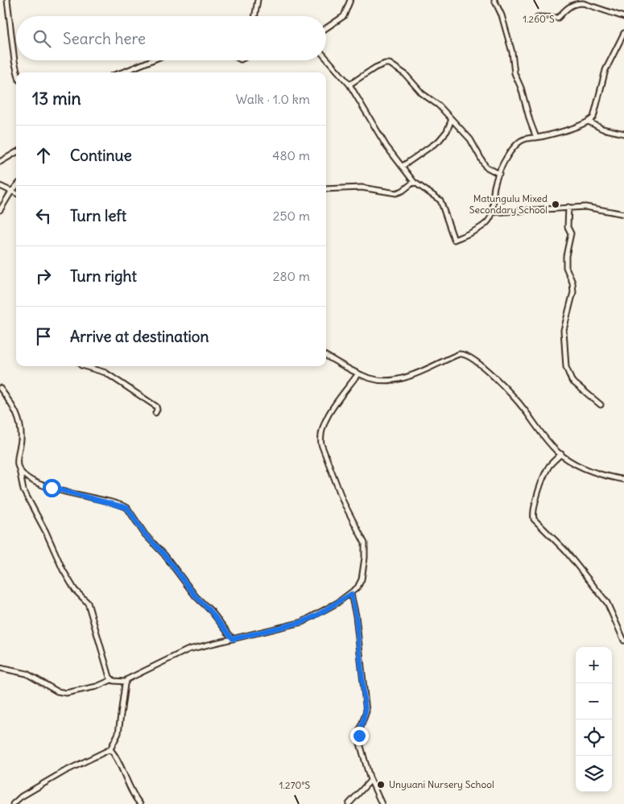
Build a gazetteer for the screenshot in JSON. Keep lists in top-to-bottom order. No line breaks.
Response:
{"places":["Matungulu Mixed Secondary School","Unyuani Nursery School"],"page":{"search":"Search here","heading":["13 min","Walk · 1.0 km"],"list":[["Continue","480 m"],["Turn left","250 m"],["Turn right","280 m"],"Arrive at destination"],"map_buttons":["+","−"]},"coordinates":["1.260°S","1.270°S"]}
